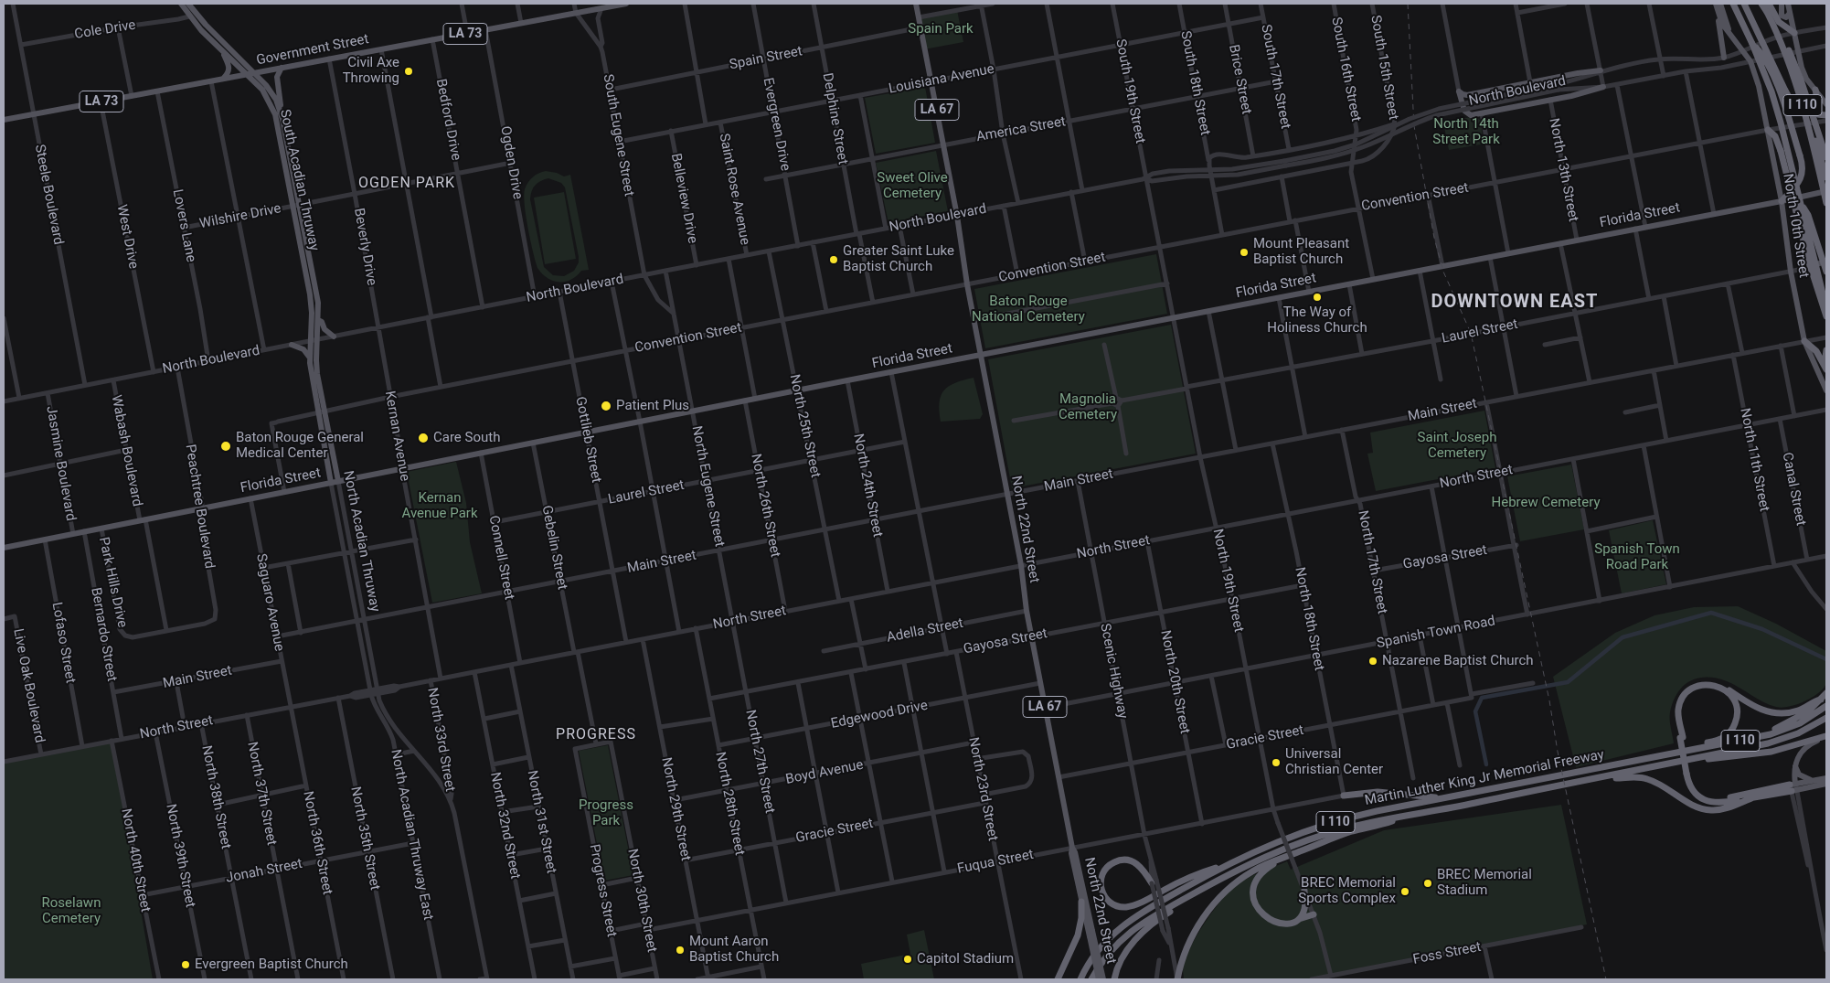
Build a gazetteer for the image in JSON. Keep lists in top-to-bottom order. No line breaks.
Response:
{"streets":{"highway":["I 110","Martin Luther King Jr Memorial Freeway"],"main road":["LA 73","Government Street","LA 67","South Acadian Thruway","Florida Street","North 10th Street","North 22nd Street","North Acadian Thruway"],"street":["Cole Drive","Spain Street","South 15th Street","South 16th Street","South 17th Street","Louisiana Avenue","Brice Street","South 18th Street","South 19th Street","North Boulevard","Delphine Street","Bedford Drive","Evergreen Drive","America Street","South Eugene Street","Ogden Drive","North 13th Street","Saint Rose Avenue","Steele Boulevard","Convention Street","Belleview Drive","Wilshire Drive","Lovers Lane","West Drive","Beverly Drive","Laurel Street","Main Street","North 25th Street","Kernan Avenue","Gottlieb Street","Wabash Boulevard","North 11th Street","Jasmine Boulevard","North Street","North 24th Street","North Eugene Street","Canal Street","North 26th Street","Peachtree Boulevard","Gebelin Street","Connell Street","Gayosa Street","North 17th Street","North 19th Street","Park Hills Drive","Saguaro Avenue","North 18th Street","Adella Street","Spanish Town Road","Bernardo Street","Lofaso Street","Scenic Highway","North 20th Street","Live Oak Boulevard","Edgewood Drive","Gracie Street","North 33rd Street","North 27th Street","Boyd Avenue","North 23rd Street","North 37th Street","North 38th Street","North 28th Street","North 29th Street","North 31st Street","North 32nd Street","North Acadian Thruway East","North 35th Street","North 36th Street","North 39th Street","North 40th Street","Fuqua Street","Jonah Street","Progress Street","North 30th Street","Foss Street"]},"crossings":[["Cole Drive","South Acadian Thruway"],["Cole Drive","Steele Boulevard"],["Government Street","Bedford Drive"],["Government Street","South Eugene Street"],["Government Street","Ogden Drive"],["Government Street","South Acadian Thruway"],["Government Street","Steele Boulevard"],["Government Street","Lovers Lane"],["Government Street","West Drive"],["Government Street","Beverly Drive"],["Spain Street","LA 67"],["Spain Street","Delphine Street"],["Spain Street","Evergreen Drive"],["Spain Street","South Eugene Street"],["Spain Street","Saint Rose Avenue"],["South 17th Street","Louisiana Avenue"],["South 17th Street","America Street"],["Louisiana Avenue","Brice Street"],["Louisiana Avenue","South 18th Street"],["Louisiana Avenue","South 19th Street"],["Louisiana Avenue","LA 67"],["Louisiana Avenue","Delphine Street"],["Louisiana Avenue","Evergreen Drive"],["Louisiana Avenue","South Eugene Street"],["Louisiana Avenue","Saint Rose Avenue"],["Louisiana Avenue","Belleview Drive"],["Brice Street","America Street"],["South 18th Street","America Street"],["South 19th Street","North Boulevard"],["South 19th Street","America Street"],["South 19th Street","North 19th Street"],["North Boulevard","LA 67"],["North Boulevard","Delphine Street"],["North Boulevard","Bedford Drive"],["North Boulevard","Evergreen Drive"],["North Boulevard","South Eugene Street"],["North Boulevard","Ogden Drive"],["North Boulevard","South Acadian Thruway"],["North Boulevard","Saint Rose Avenue"],["North Boulevard","Steele Boulevard"],["North Boulevard","Belleview Drive"],["North Boulevard","Lovers Lane"],["North Boulevard","North 10th Street"],["North Boulevard","West Drive"],["North Boulevard","Beverly Drive"],["North Boulevard","North 25th Street"],["North Boulevard","Kernan Avenue"],["North Boulevard","Gottlieb Street"],["North Boulevard","Wabash Boulevard"],["North Boulevard","Jasmine Boulevard"],["North Boulevard","North Eugene Street"],["North Boulevard","Peachtree Boulevard"],["North Boulevard","North 22nd Street"],["North Boulevard","North Acadian Thruway"],["North Boulevard","North 19th Street"],["LA 67","America Street"],["LA 67","North 22nd Street"],["Delphine Street","America Street"],["Bedford Drive","Wilshire Drive"],["Evergreen Drive","America Street"],["Ogden Drive","Wilshire Drive"],["North 13th Street","Convention Street"],["North 13th Street","Florida Street"],["North 13th Street","Laurel Street"],["North 13th Street","Main Street"],["South Acadian Thruway","Wilshire Drive"],["South Acadian Thruway","North Acadian Thruway"],["Convention Street","Florida Street"],["Convention Street","North 10th Street"],["Convention Street","North 25th Street"],["Convention Street","Kernan Avenue"],["Convention Street","Gottlieb Street"],["Convention Street","North Eugene Street"],["Convention Street","North 22nd Street"],["Convention Street","North Acadian Thruway"],["Convention Street","North 19th Street"],["Florida Street","North 10th Street"],["Florida Street","North 25th Street"],["Florida Street","Kernan Avenue"],["Florida Street","Gottlieb Street"],["Florida Street","Wabash Boulevard"],["Florida Street","Jasmine Boulevard"],["Florida Street","North 24th Street"],["Florida Street","North Eugene Street"],["Florida Street","North 26th Street"],["Florida Street","Peachtree Boulevard"],["Florida Street","North 22nd Street"],["Florida Street","North Acadian Thruway"],["Florida Street","Gebelin Street"],["Florida Street","Connell Street"],["Florida Street","North 19th Street"],["Florida Street","Park Hills Drive"],["Florida Street","Saguaro Avenue"],["Florida Street","Bernardo Street"],["Florida Street","Lofaso Street"],["Wilshire Drive","Lovers Lane"],["Wilshire Drive","Beverly Drive"],["North 10th Street","Laurel Street"],["North 10th Street","Main Street"],["Beverly Drive","Kernan Avenue"],["Laurel Street","North 25th Street"],["Laurel Street","Gottlieb Street"],["Laurel Street","North 24th Street"],["Laurel Street","North Eugene Street"],["Laurel Street","North 26th Street"],["Laurel Street","Gebelin Street"],["Laurel Street","Connell Street"],["Laurel Street","North 19th Street"],["Main Street","North 25th Street"],["Main Street","Kernan Avenue"],["Main Street","Gottlieb Street"],["Main Street","North 11th Street"],["Main Street","North 24th Street"],["Main Street","North Eugene Street"],["Main Street","North 26th Street"],["Main Street","North 22nd Street"],["Main Street","North Acadian Thruway"],["Main Street","Gebelin Street"],["Main Street","Connell Street"],["Main Street","North 17th Street"],["Main Street","North 19th Street"],["Main Street","Saguaro Avenue"],["Main Street","North 18th Street"],["Main Street","Bernardo Street"],["Main Street","Scenic Highway"],["North 25th Street","North Street"],["Kernan Avenue","North Street"],["Gottlieb Street","North Street"],["Wabash Boulevard","Peachtree Boulevard"],["Wabash Boulevard","Park Hills Drive"],["North 11th Street","North Street"],["North 11th Street","Spanish Town Road"],["North Street","North 24th Street"],["North Street","North Eugene Street"],["North Street","Canal Street"],["North Street","North 26th Street"],["North Street","North 22nd Street"],["North Street","North Acadian Thruway"],["North Street","Gebelin Street"],["North Street","Connell Street"],["North Street","North 17th Street"],["North Street","North 19th Street"],["North Street","Saguaro Avenue"],["North Street","North 18th Street"],["North Street","Bernardo Street"],["North Street","Lofaso Street"],["North Street","Scenic Highway"],["North Street","North 20th Street"],["North Street","Live Oak Boulevard"],["North Street","North 33rd Street"],["North Street","North 27th Street"],["North Street","North 37th Street"],["North Street","North 38th Street"],["North Street","North 28th Street"],["North Street","North 29th Street"],["North Street","North 31st Street"],["North Street","North 32nd Street"],["North Street","North Acadian Thruway East"],["North Street","North 35th Street"],["North Street","North 36th Street"],["North Street","North 39th Street"],["North Street","North 40th Street"],["North Eugene Street","North 27th Street"],["Canal Street","Spanish Town Road"],["Peachtree Boulevard","Park Hills Drive"],["North 22nd Street","Gayosa Street"],["North 22nd Street","Adella Street"],["North 22nd Street","Spanish Town Road"],["North 22nd Street","Edgewood Drive"],["North 22nd Street","Gracie Street"],["North 22nd Street","Fuqua Street"],["North Acadian Thruway","North 33rd Street"],["North Acadian Thruway","North Acadian Thruway East"],["Gayosa Street","North 17th Street"],["Gayosa Street","North 19th Street"],["Gayosa Street","North 18th Street"],["Gayosa Street","Scenic Highway"],["Gayosa Street","North 20th Street"],["Gayosa Street","North 27th Street"],["Gayosa Street","North 23rd Street"],["Gayosa Street","North 28th Street"],["North 17th Street","Spanish Town Road"],["North 17th Street","Gracie Street"],["North 19th Street","Spanish Town Road"],["North 19th Street","Gracie Street"],["North 19th Street","Fuqua Street"],["North 19th Street","Foss Street"],["Saguaro Avenue","North 36th Street"],["North 18th Street","Spanish Town Road"],["North 18th Street","Gracie Street"],["North 18th Street","Fuqua Street"],["Spanish Town Road","Scenic Highway"],["Spanish Town Road","North 20th Street"],["Scenic Highway","Gracie Street"],["Scenic Highway","Fuqua Street"],["North 20th Street","Gracie Street"],["North 20th Street","Fuqua Street"],["Edgewood Drive","North 27th Street"],["Edgewood Drive","North 23rd Street"],["Edgewood Drive","North 28th Street"],["Gracie Street","North 27th Street"],["Gracie Street","North 23rd Street"],["Gracie Street","North 28th Street"],["Gracie Street","North 29th Street"],["North 27th Street","Boyd Avenue"],["North 27th Street","Fuqua Street"],["Boyd Avenue","North 23rd Street"],["Boyd Avenue","North 28th Street"],["Boyd Avenue","North 29th Street"],["North 23rd Street","Fuqua Street"],["North 37th Street","Jonah Street"],["North 38th Street","Jonah Street"],["North 28th Street","Fuqua Street"],["North 29th Street","Fuqua Street"],["North Acadian Thruway East","Jonah Street"],["North 35th Street","Jonah Street"],["North 36th Street","Jonah Street"],["North 39th Street","Jonah Street"],["North 40th Street","Jonah Street"],["Fuqua Street","North 30th Street"],["Progress Street","North 30th Street"]],"districts":["OGDEN PARK","DOWNTOWN EAST","PROGRESS"],"parks":["Spain Park","North 14th Street Park","Sweet Olive Cemetery","Baton Rouge National Cemetery","Magnolia Cemetery","Saint Joseph Cemetery","Kernan Avenue Park","Hebrew Cemetery","Spanish Town Road Park","Progress Park","Roselawn Cemetery"],"places":["Civil Axe Throwing","Mount Pleasant Baptist Church","Greater Saint Luke Baptist Church","The Way of Holiness Church","Patient Plus","Care South","Baton Rouge General Medical Center","Nazarene Baptist Church","Universal Christian Center","BREC Memorial Stadium","BREC Memorial Sports Complex","Mount Aaron Baptist Church","Capitol Stadium","Evergreen Baptist Church"]}
